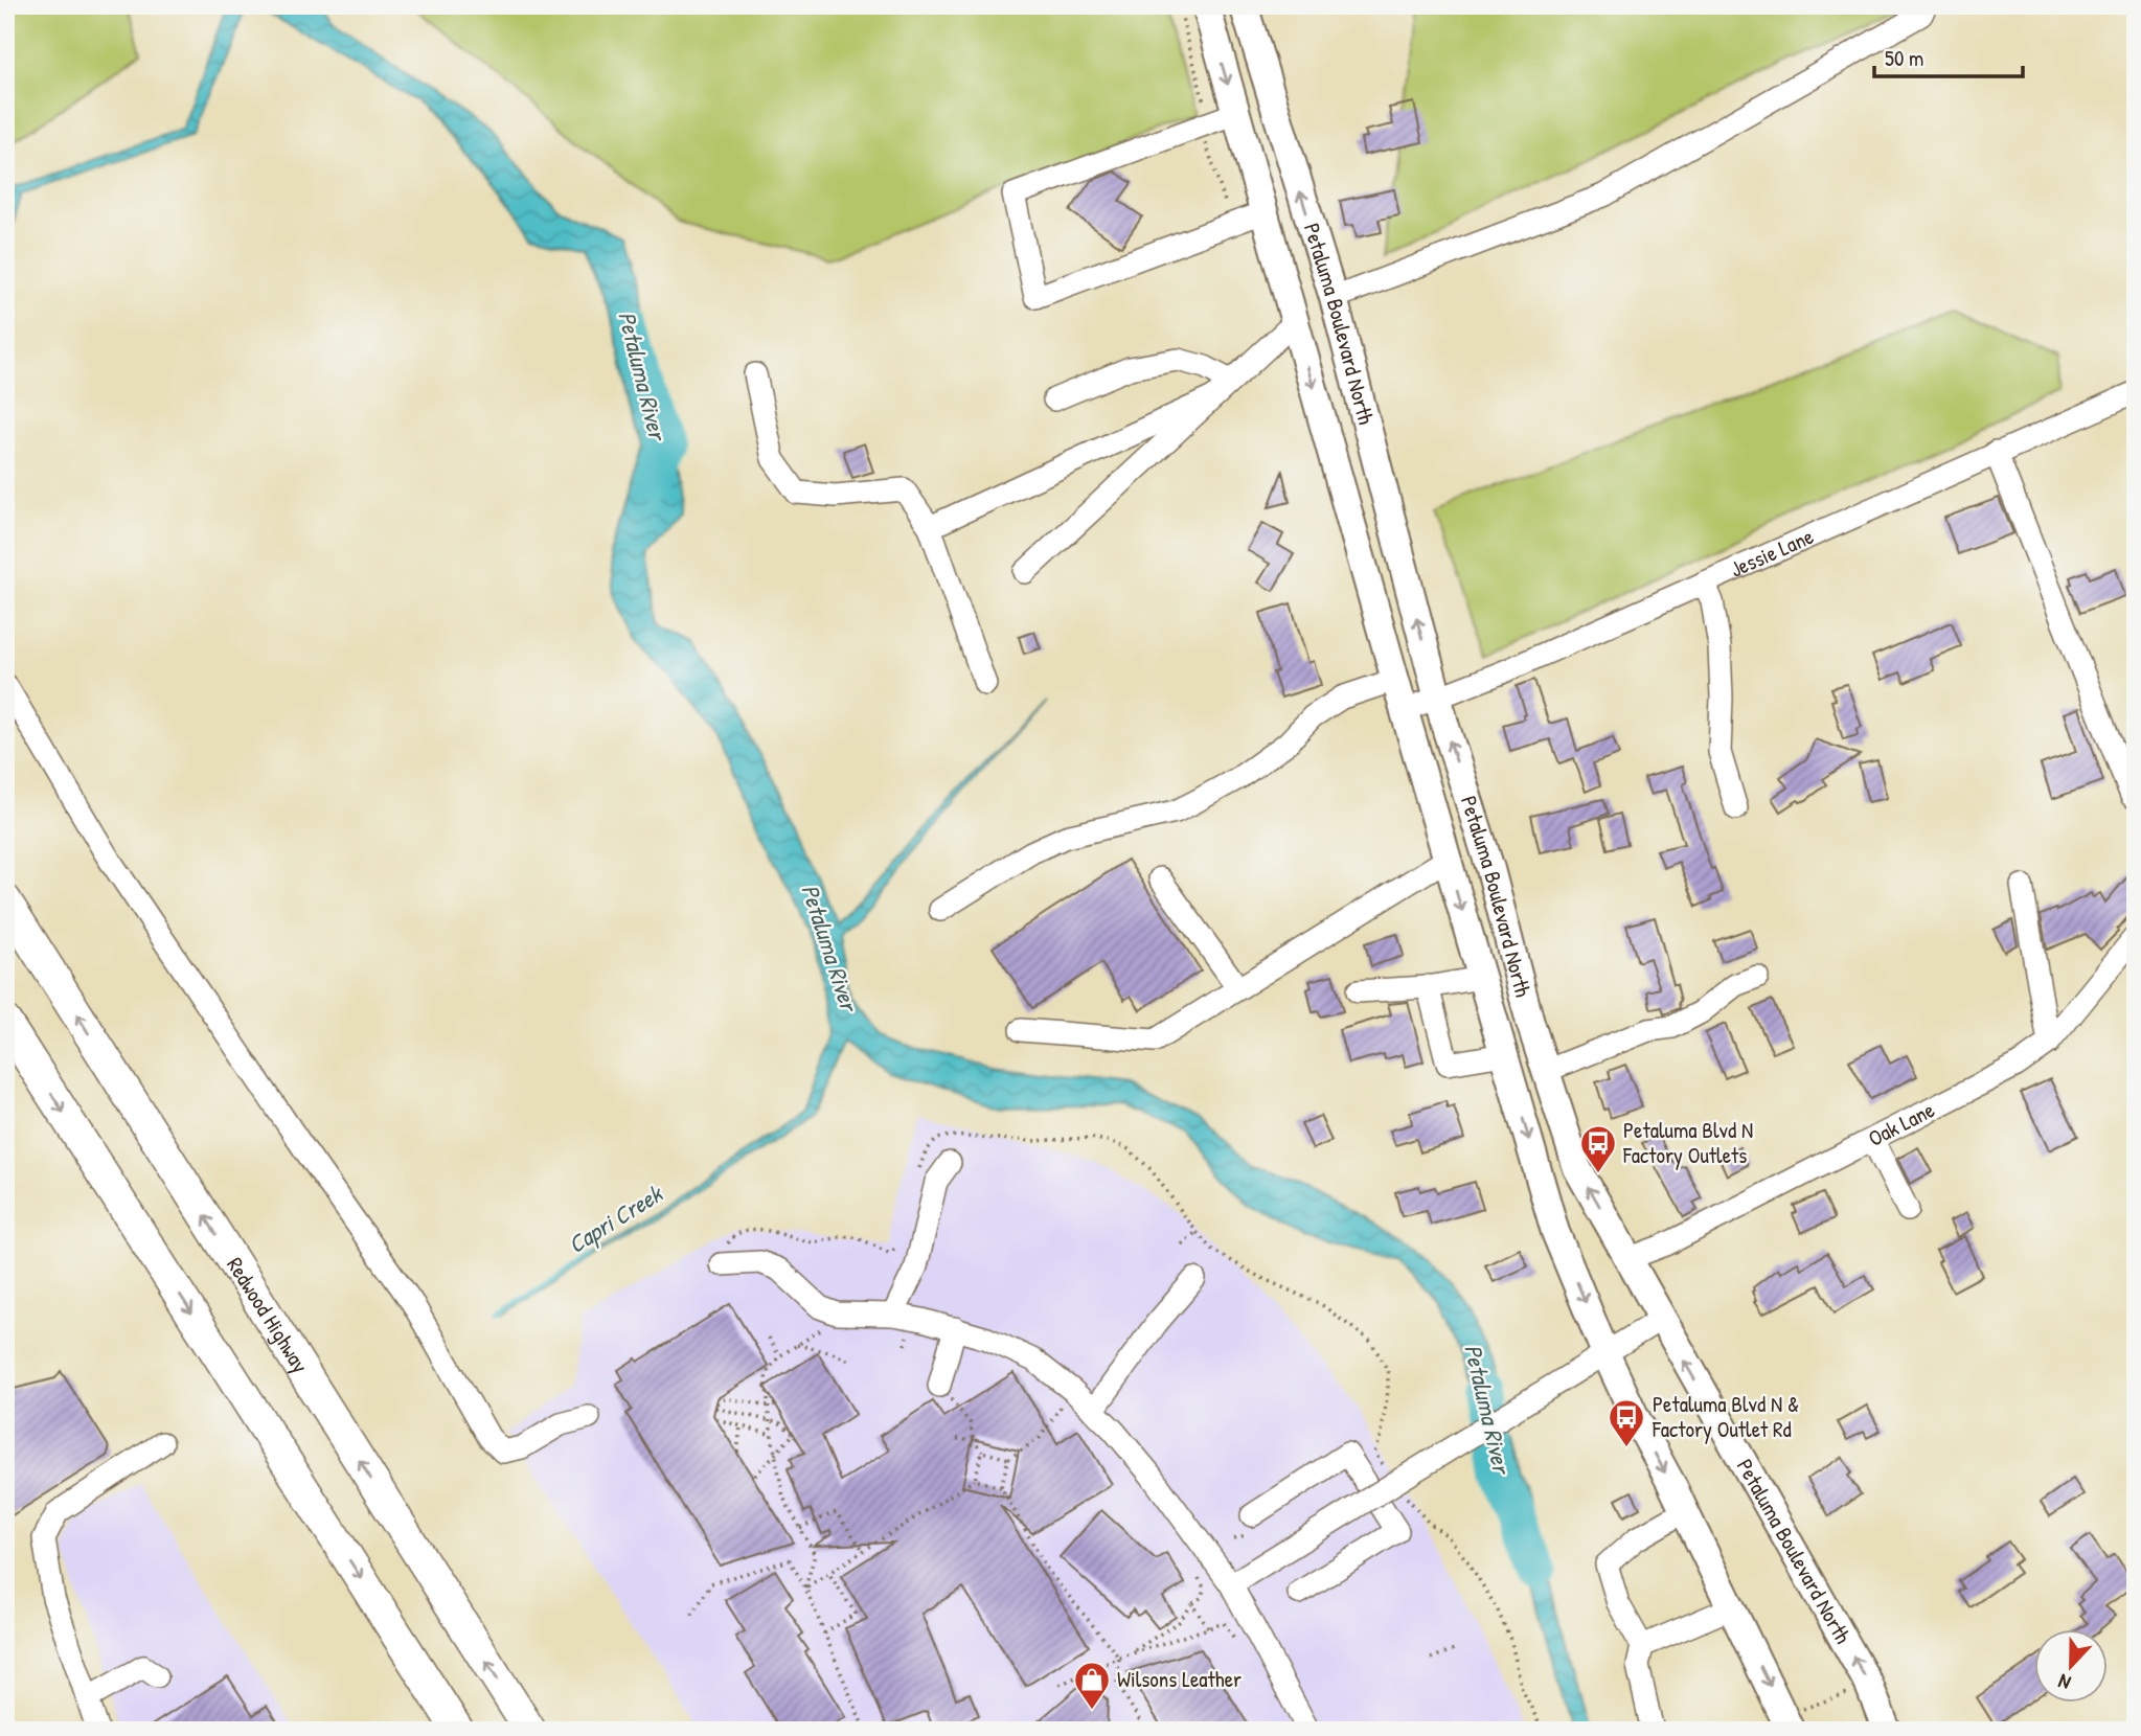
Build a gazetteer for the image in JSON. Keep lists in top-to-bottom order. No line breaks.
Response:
{"streets":{"highway":["Redwood Highway"],"main road":["Petaluma Boulevard North"],"street":["Jessie Lane","Oak Lane"]},"crossings":[["Petaluma Boulevard North","Jessie Lane"],["Petaluma Boulevard North","Oak Lane"]],"water":["Petaluma River","Capri Creek"],"places":{"bus stop":["Petaluma Blvd N Factory Outlets","Petaluma Blvd N & Factory Outlet Rd"],"shop":["Wilsons Leather"]},"scale_bar":"50 m","north":"bottom"}
